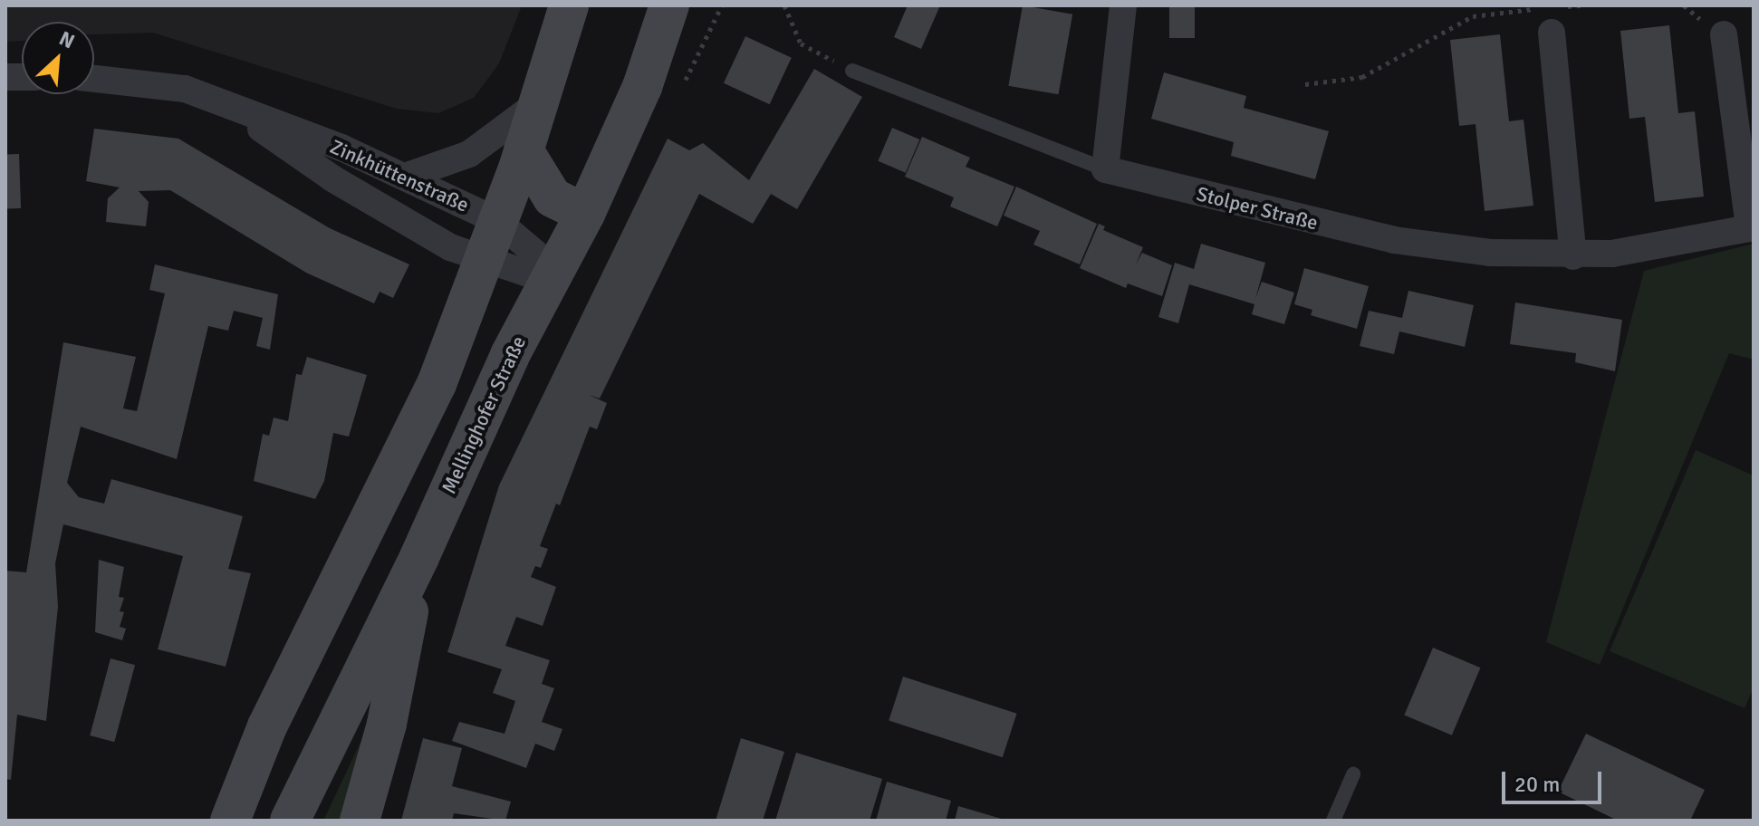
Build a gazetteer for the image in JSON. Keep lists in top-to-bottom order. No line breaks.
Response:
{"streets":{"main road":["Mellinghofer Straße"],"street":["Zinkhüttenstraße","Stolper Straße"]},"crossings":[["Zinkhüttenstraße","Mellinghofer Straße"]],"scale_bar":"20 m","north":"top right"}
